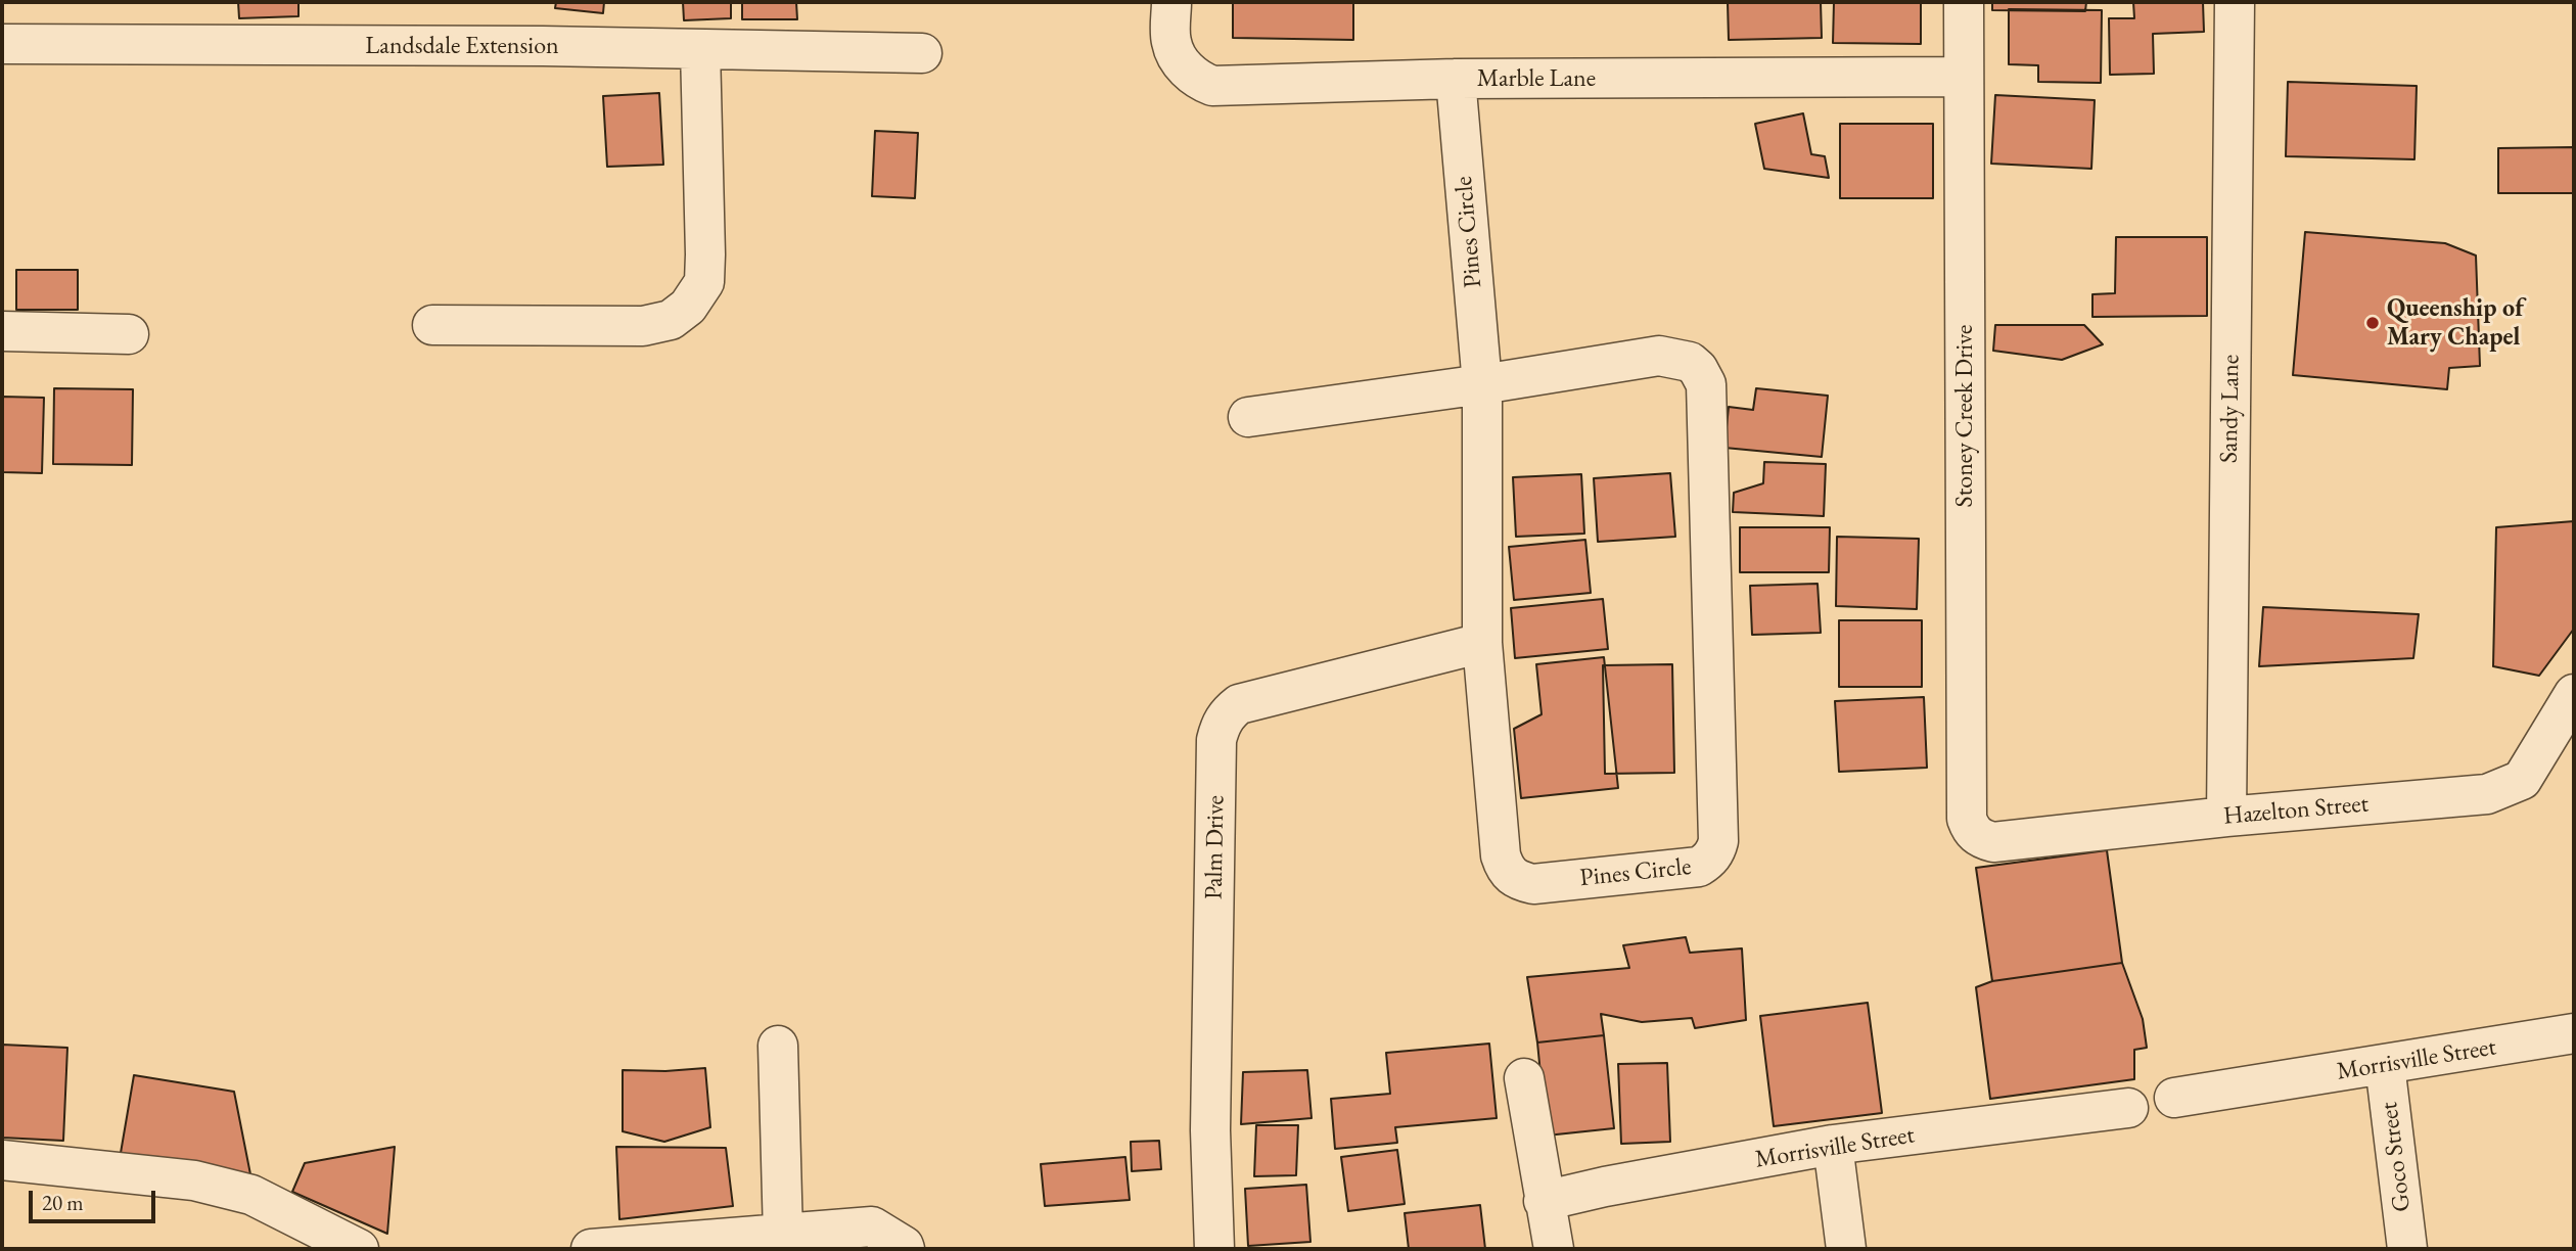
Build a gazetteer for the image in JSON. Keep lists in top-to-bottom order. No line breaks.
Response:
{"streets":{"street":["Landsdale Extension","Marble Lane","Pines Circle","Sandy Lane","Stoney Creek Drive","Hazelton Street","Palm Drive","Morrisville Street","Goco Street"]},"crossings":[["Marble Lane","Pines Circle"],["Marble Lane","Stoney Creek Drive"],["Pines Circle","Palm Drive"],["Sandy Lane","Hazelton Street"],["Stoney Creek Drive","Hazelton Street"],["Morrisville Street","Goco Street"]],"places":["Queenship of Mary Chapel"],"scale_bar":"20 m"}
